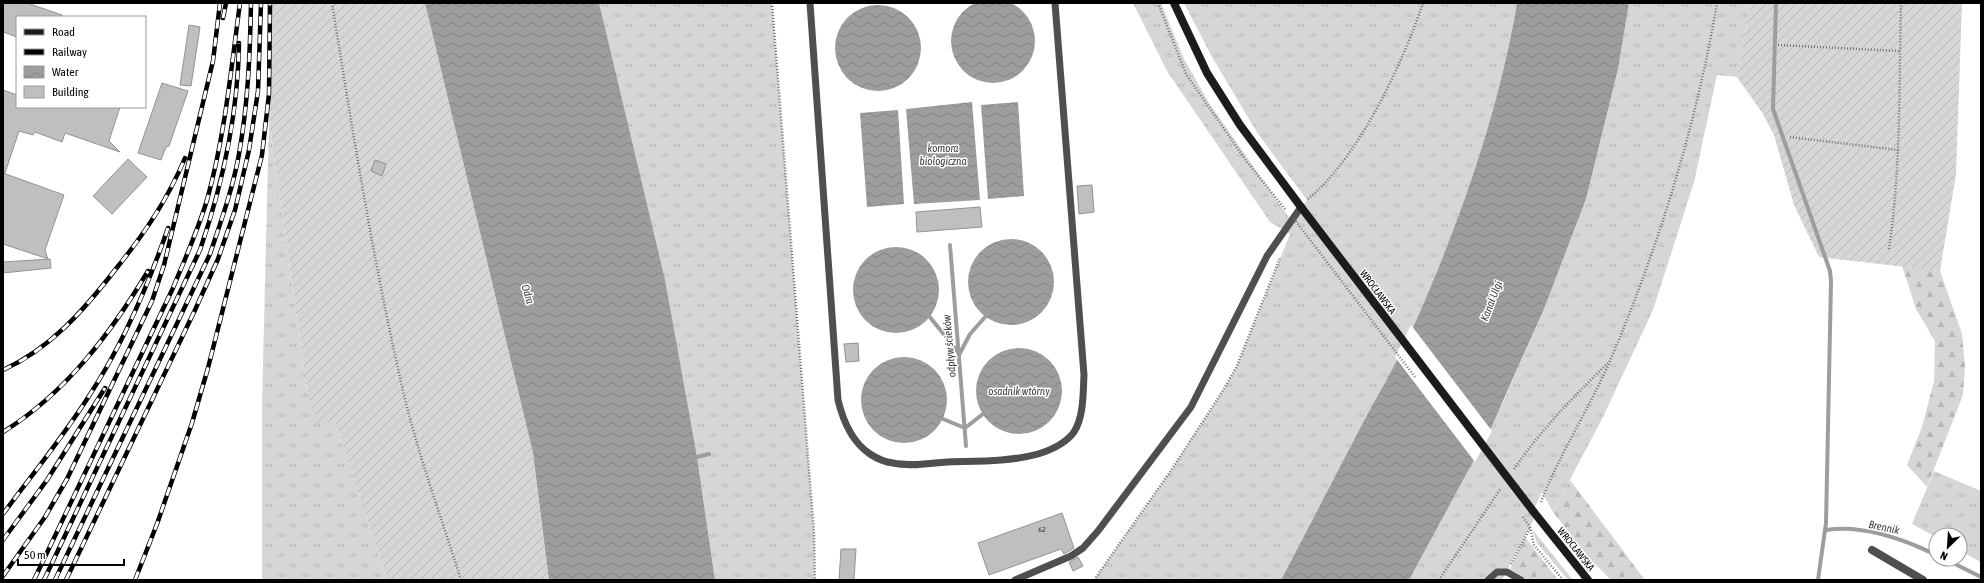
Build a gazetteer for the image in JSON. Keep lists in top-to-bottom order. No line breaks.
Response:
{"streets":{"main road":["WROCŁAWSKA"]},"water":["komora biologiczna","Odra","Kanał Ulgi","odpływ ścieków","osadnik wtórny","Brennik"],"house_numbers":["62"],"legend":["Road","Railway","Water","Building"],"scale_bar":"50 m","north":"bottom left"}
